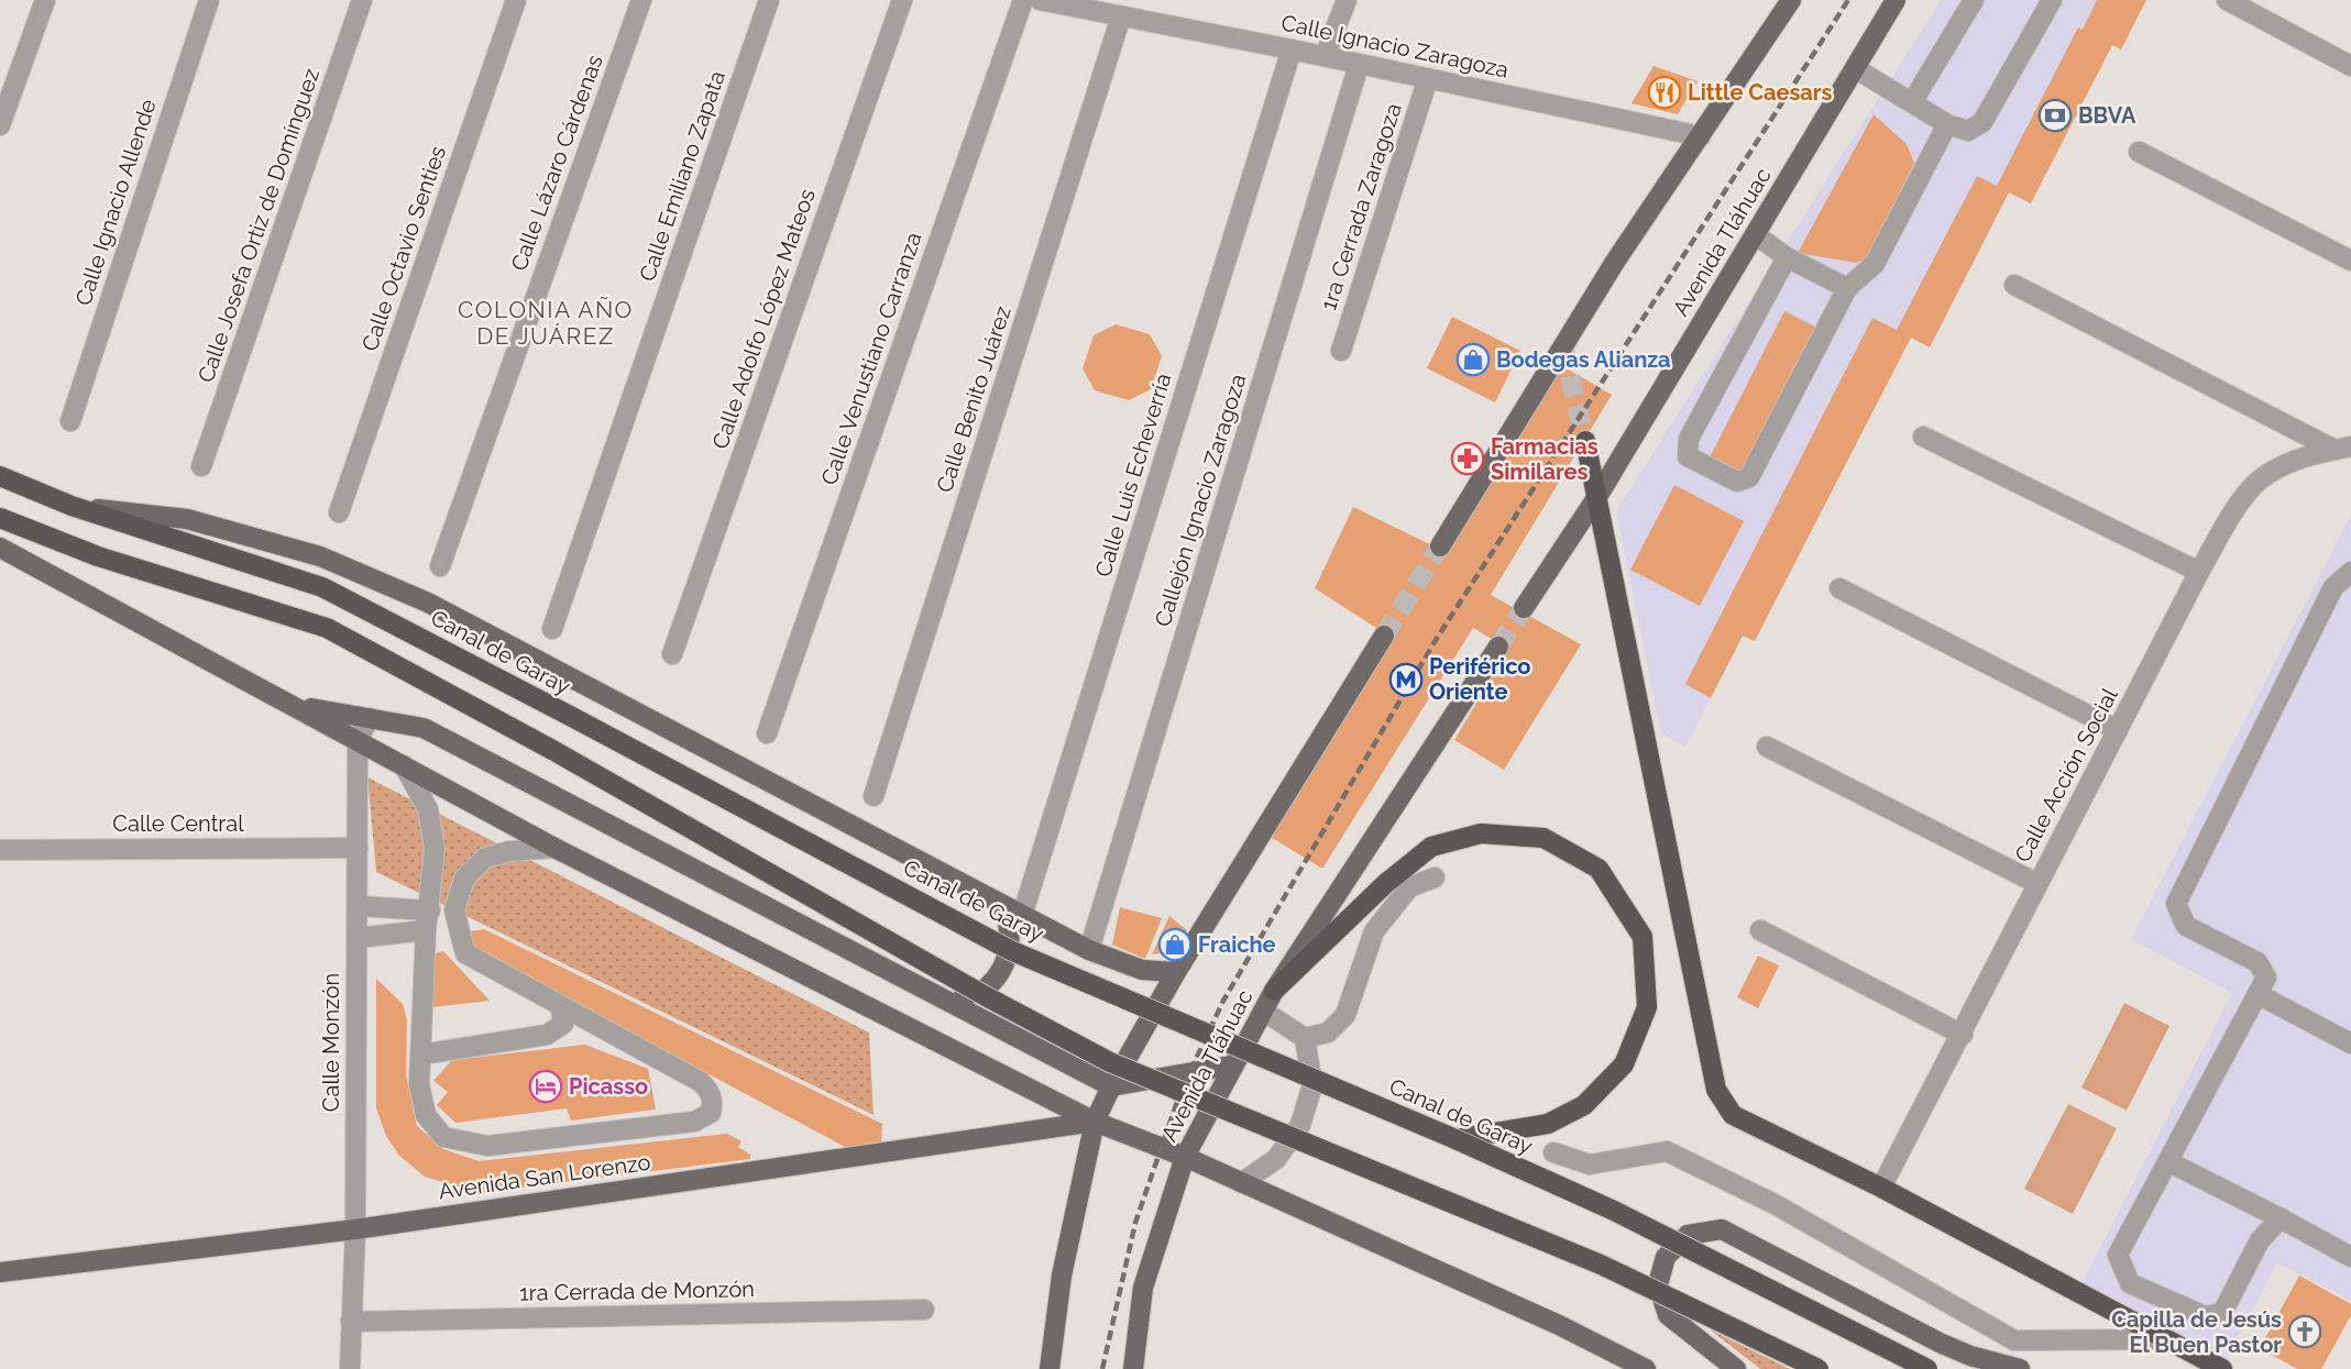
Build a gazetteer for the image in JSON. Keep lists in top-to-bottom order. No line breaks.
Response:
{"streets":{"highway":["Canal de Garay"],"main road":["Avenida Tláhuac","Avenida San Lorenzo"],"street":["Calle Ignacio Zaragoza","Calle Lázaro Cárdenas","Calle Emiliano Zapata","Calle Ignacio Allende","1ra Cerrada Zaragoza","Calle Josefa Ortiz de Domínguez","Calle Octavio Senties","Calle Adolfo López Mateos","Calle Venustiano Carranza","Calle Benito Juárez","Calle Luis Echeverría","Callejón Ignacio Zaragoza","Calle Acción Social","Calle Central","Calle Monzón","1ra Cerrada de Monzón"]},"crossings":[["Calle Ignacio Zaragoza","1ra Cerrada Zaragoza"],["Calle Ignacio Zaragoza","Calle Benito Juárez"],["Calle Ignacio Zaragoza","Calle Luis Echeverría"],["Calle Ignacio Zaragoza","Callejón Ignacio Zaragoza"],["Calle Central","Calle Monzón"],["Calle Monzón","Avenida San Lorenzo"],["Calle Monzón","1ra Cerrada de Monzón"]],"districts":["COLONIA AÑO DE JUÁREZ"],"places":{"restaurant":["Little Caesars"],"bank":["BBVA"],"shop":["Bodegas Alianza","Fraiche"],"pharmacy":["Farmacias Similares"],"metro station":["Periférico Oriente"],"hotel":["Picasso"],"church":["Capilla de Jesús El Buen Pastor"]}}
